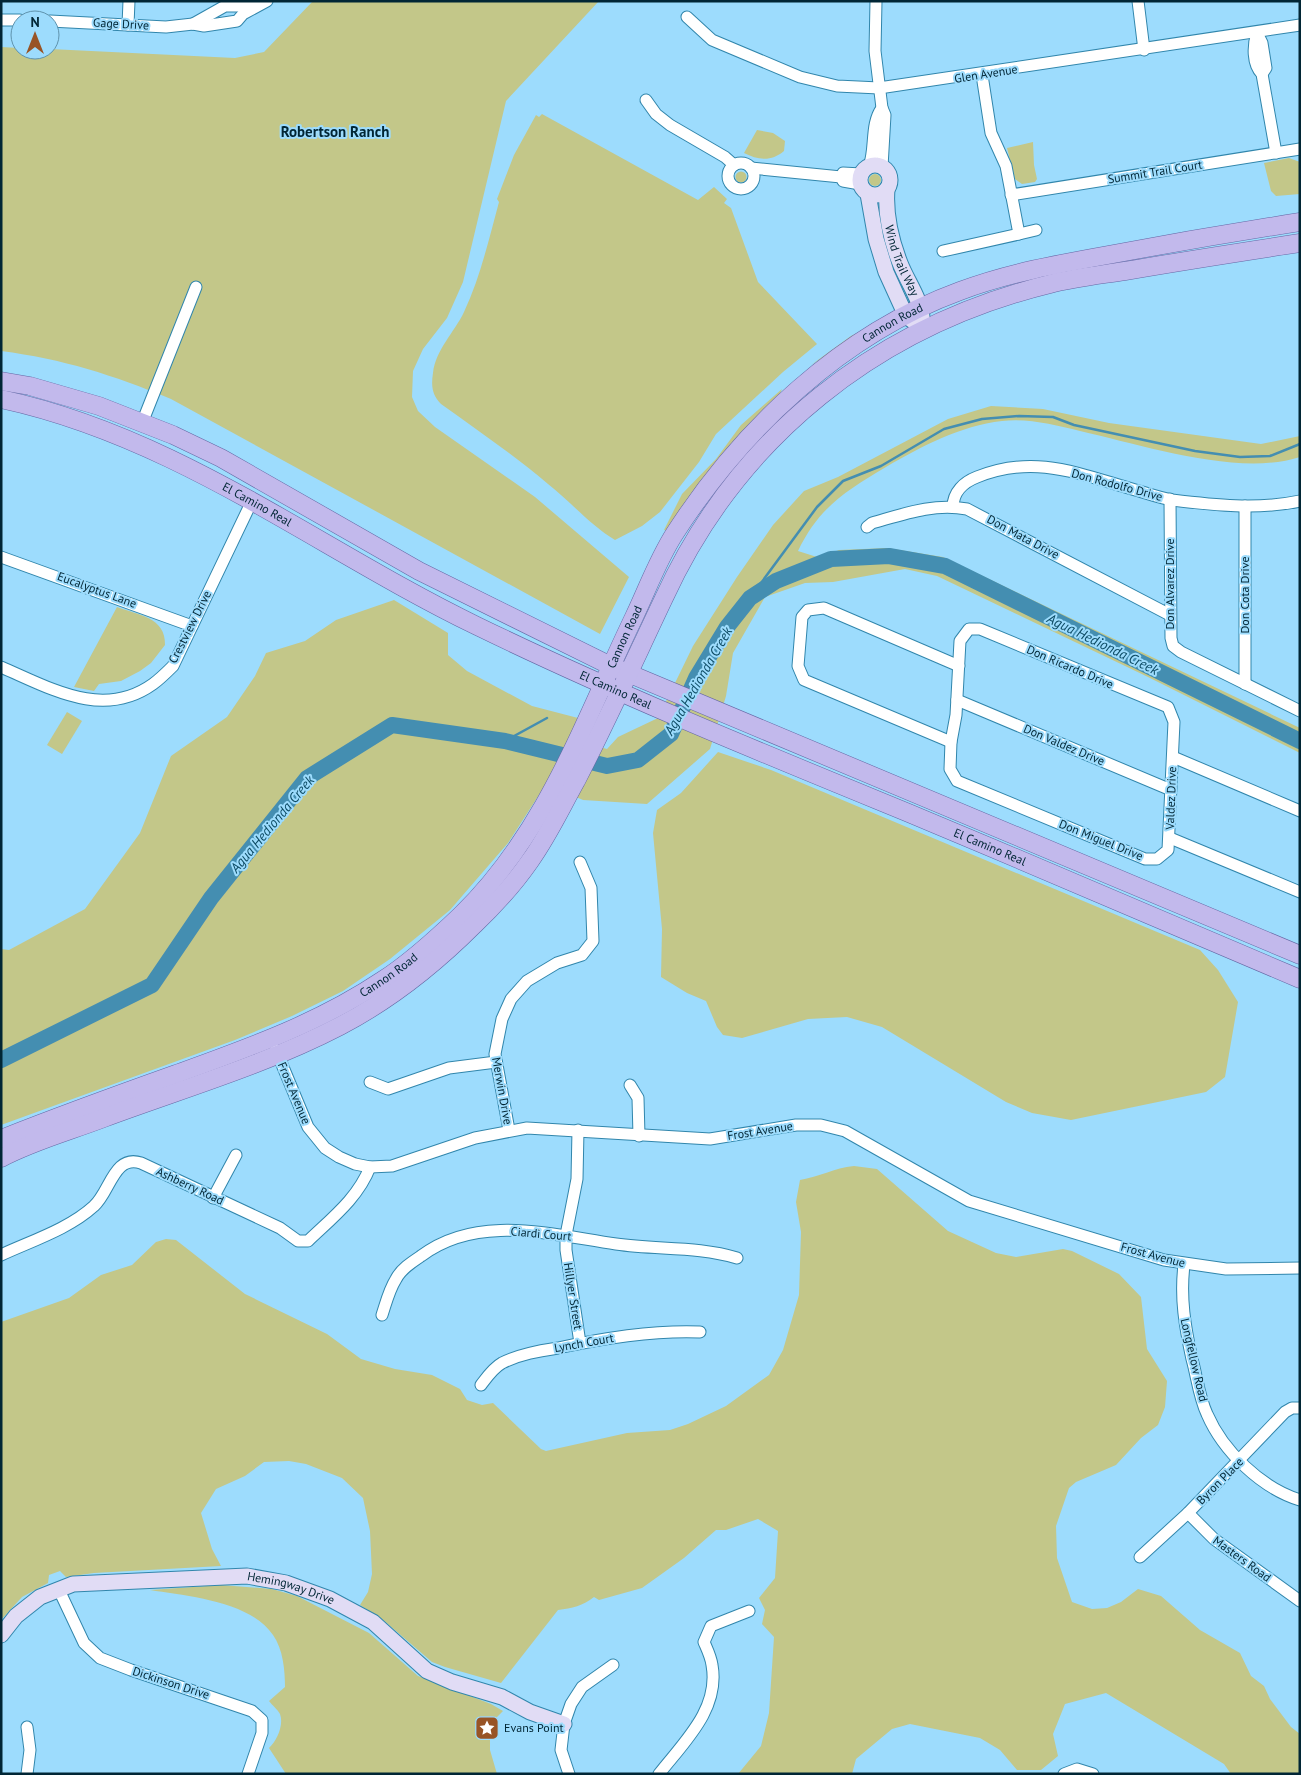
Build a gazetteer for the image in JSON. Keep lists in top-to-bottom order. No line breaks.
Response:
{"streets":{"main road":["Cannon Road","El Camino Real"],"street":["Gage Drive","Glen Avenue","Summit Trail Court","Wind Trail Way","Don Rodolfo Drive","Don Mata Drive","Don Alvarez Drive","Eucalyptus Lane","Don Cota Drive","Crestview Drive","Don Ricardo Drive","Don Valdez Drive","Valdez Drive","Don Miguel Drive","Merwin Drive","Frost Avenue","Ashberry Road","Ciardi Court","Hillyer Street","Lynch Court","Longfellow Road","Byron Place","Masters Road","Hemingway Drive","Dickinson Drive"]},"crossings":[["Glen Avenue","Wind Trail Way"],["Wind Trail Way","Cannon Road"],["Cannon Road","El Camino Real"],["Cannon Road","Frost Avenue"],["Don Rodolfo Drive","Don Mata Drive"],["Don Rodolfo Drive","Don Alvarez Drive"],["Don Rodolfo Drive","Don Cota Drive"],["El Camino Real","Crestview Drive"],["Don Mata Drive","Don Alvarez Drive"],["Don Alvarez Drive","Don Cota Drive"],["Eucalyptus Lane","Crestview Drive"],["Don Ricardo Drive","Valdez Drive"],["Don Valdez Drive","Valdez Drive"],["Don Valdez Drive","Don Miguel Drive"],["Valdez Drive","Don Miguel Drive"],["Merwin Drive","Frost Avenue"],["Frost Avenue","Ashberry Road"],["Frost Avenue","Hillyer Street"],["Frost Avenue","Longfellow Road"],["Ciardi Court","Hillyer Street"],["Hillyer Street","Lynch Court"],["Longfellow Road","Byron Place"],["Byron Place","Masters Road"],["Hemingway Drive","Dickinson Drive"]],"districts":["Robertson Ranch"],"water":["Agua Hedionda Creek"],"places":{"place":["Evans Point"]},"north":"top"}
